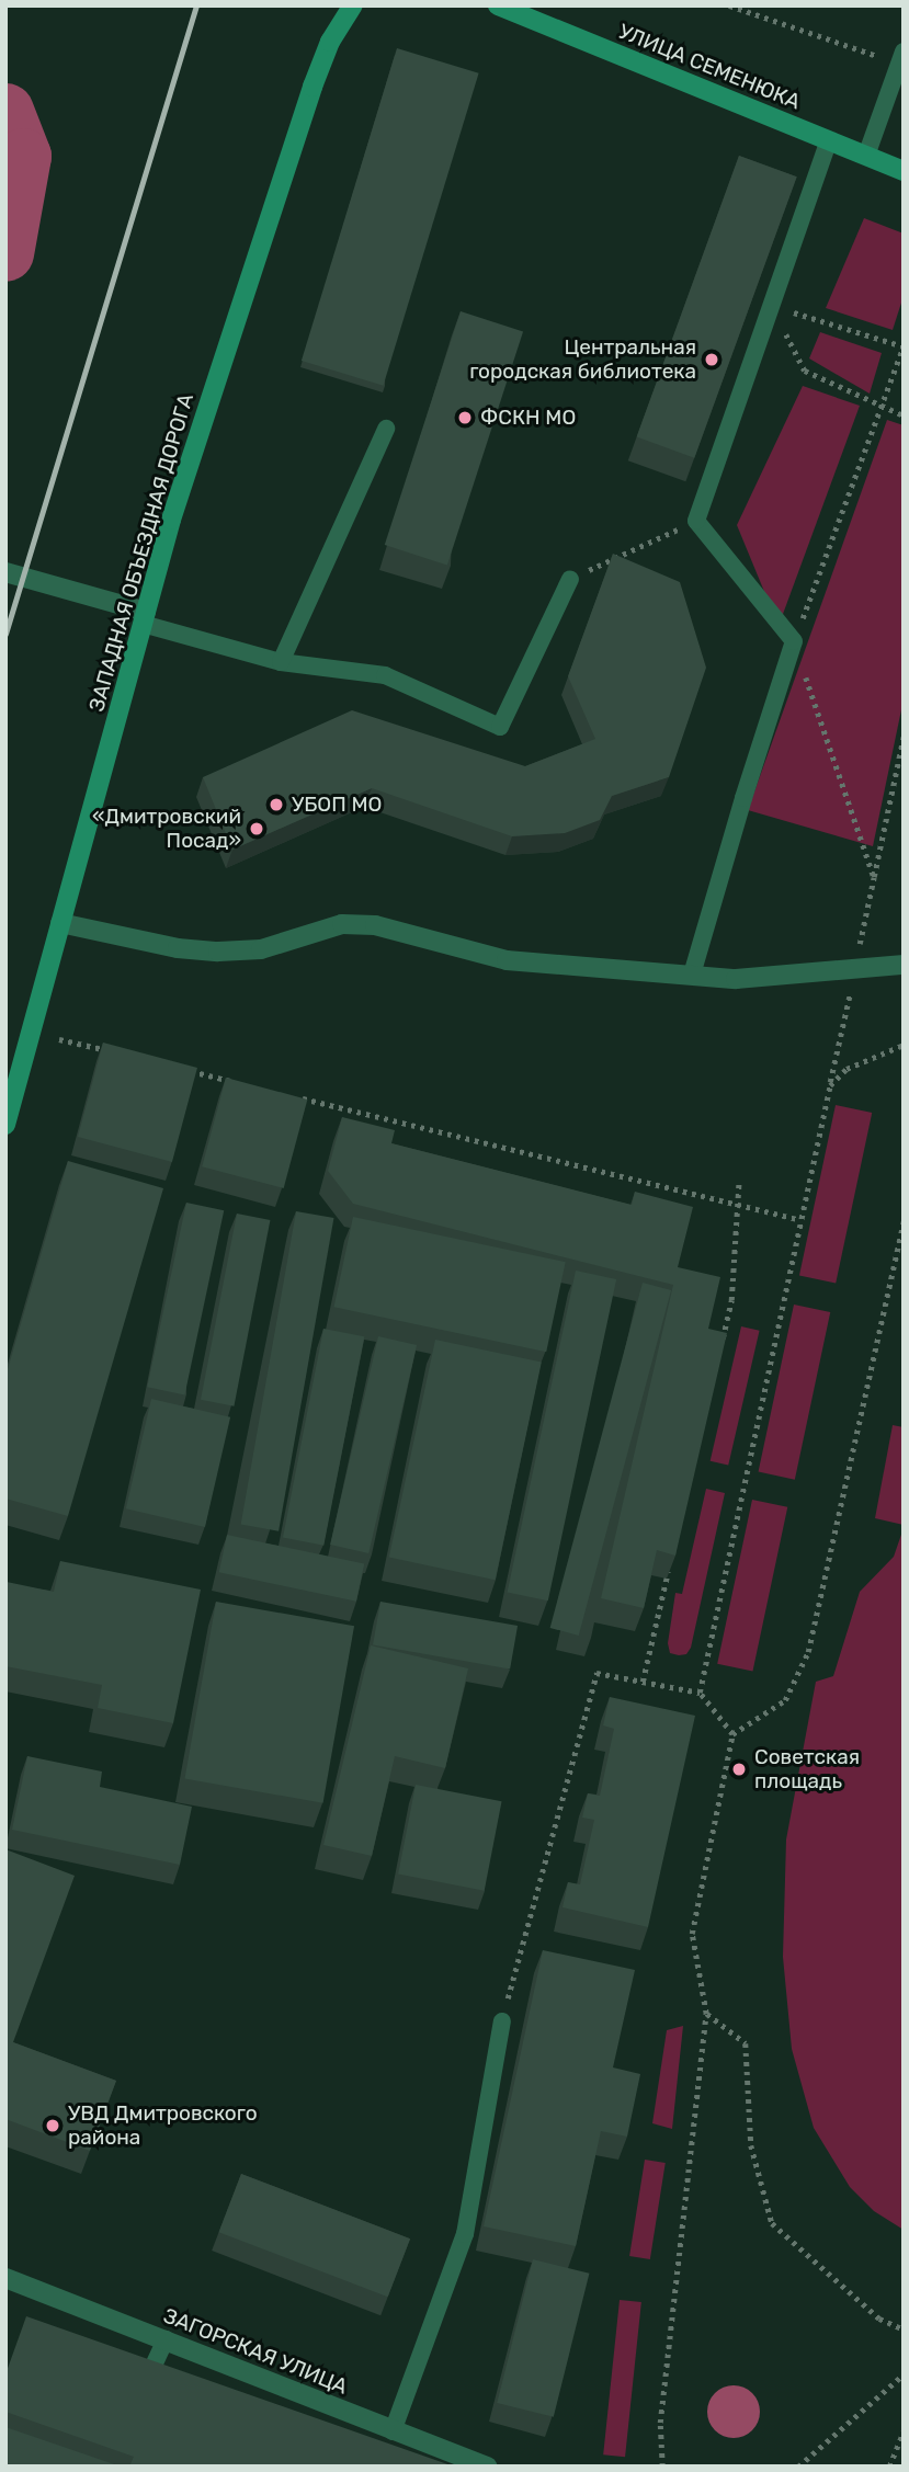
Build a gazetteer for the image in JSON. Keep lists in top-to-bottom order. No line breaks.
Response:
{"streets":{"main road":["УЛИЦА СЕМЕНЮКА","ЗАПАДНАЯ ОБЪЕЗДНАЯ ДОРОГА"],"street":["ЗАГОРСКАЯ УЛИЦА"]},"places":["Центральная городская библиотека","ФСКН МО","УБОП МО","«Дмитровский Посад»","Советская площадь","УВД Дмитровского района"]}
